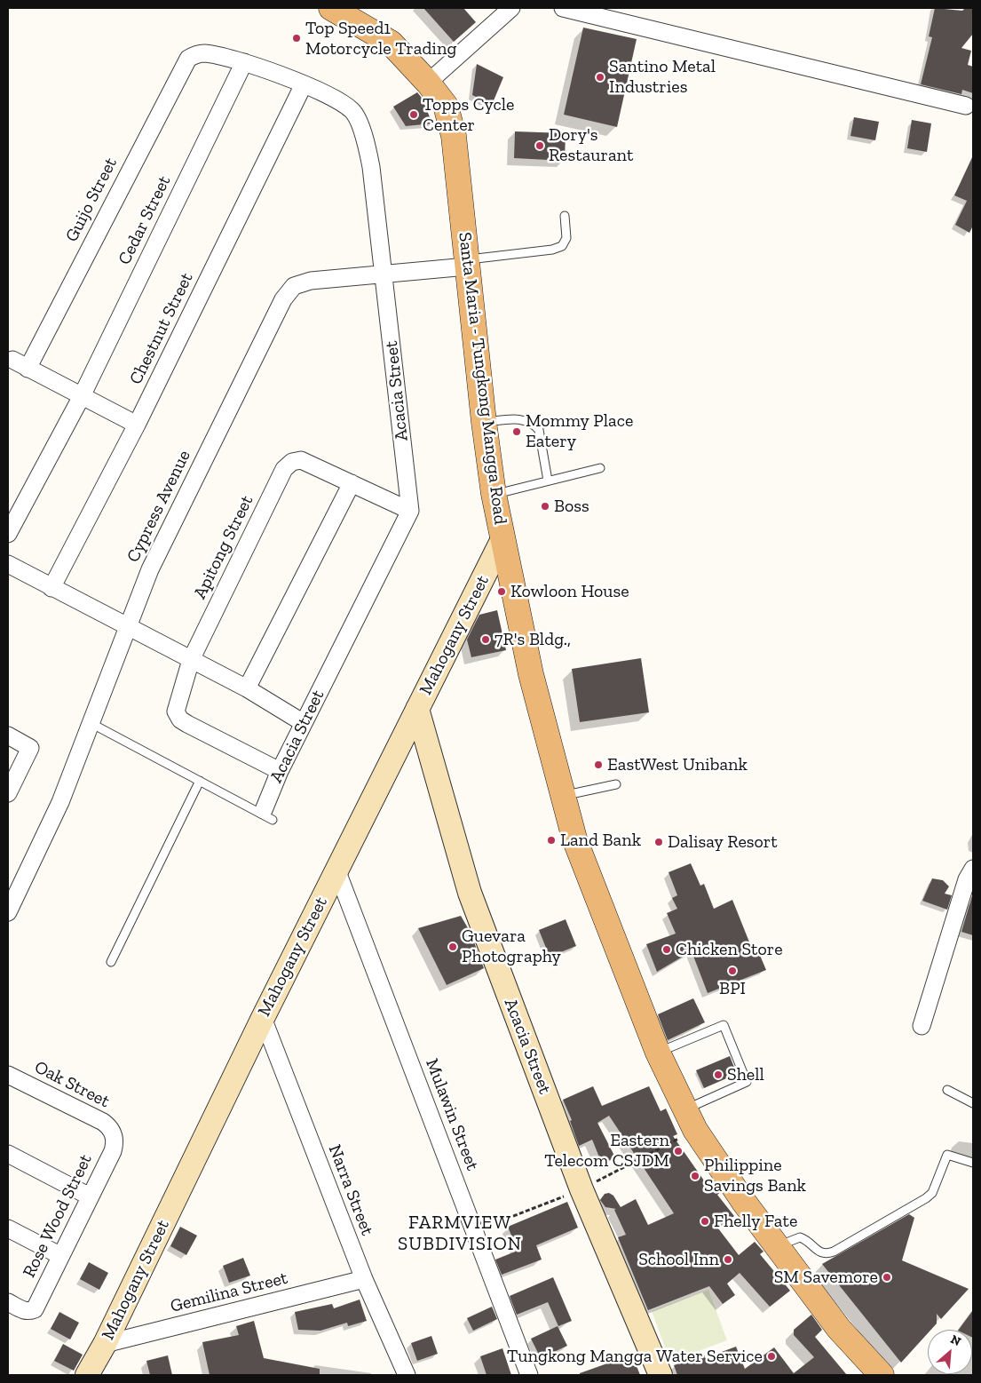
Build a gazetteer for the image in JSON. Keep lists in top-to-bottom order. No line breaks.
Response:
{"streets":{"main road":["Santa Maria - Tungkong Mangga Road"],"street":["Guijo Street","Cedar Street","Chestnut Street","Acacia Street","Cypress Avenue","Apitong Street","Mahogany Street","Oak Street","Mulawin Street","Narra Street","Rose Wood Street","Gemilina Street"]},"crossings":[["Guijo Street","Acacia Street"],["Cedar Street","Acacia Street"],["Chestnut Street","Acacia Street"],["Santa Maria - Tungkong Mangga Road","Cypress Avenue"],["Santa Maria - Tungkong Mangga Road","Mahogany Street"],["Acacia Street","Cypress Avenue"],["Acacia Street","Apitong Street"],["Acacia Street","Mahogany Street"],["Mahogany Street","Mulawin Street"],["Mahogany Street","Narra Street"],["Mahogany Street","Gemilina Street"],["Oak Street","Rose Wood Street"],["Narra Street","Gemilina Street"]],"districts":["FARMVIEW SUBDIVISION"],"places":["Top Speed1 Motorcycle Trading","Santino Metal Industries","Topps Cycle Center","Dory's Restaurant","Mommy Place Eatery","Boss","Kowloon House","7R's Bldg.,","EastWest Unibank","Land Bank","Dalisay Resort","Guevara Photography","Chicken Store","BPI","Shell","Eastern Telecom CSJDM","Philippine Savings Bank","Fhelly Fate","School Inn","SM Savemore","Tungkong Mangga Water Service"],"north":"top right"}
